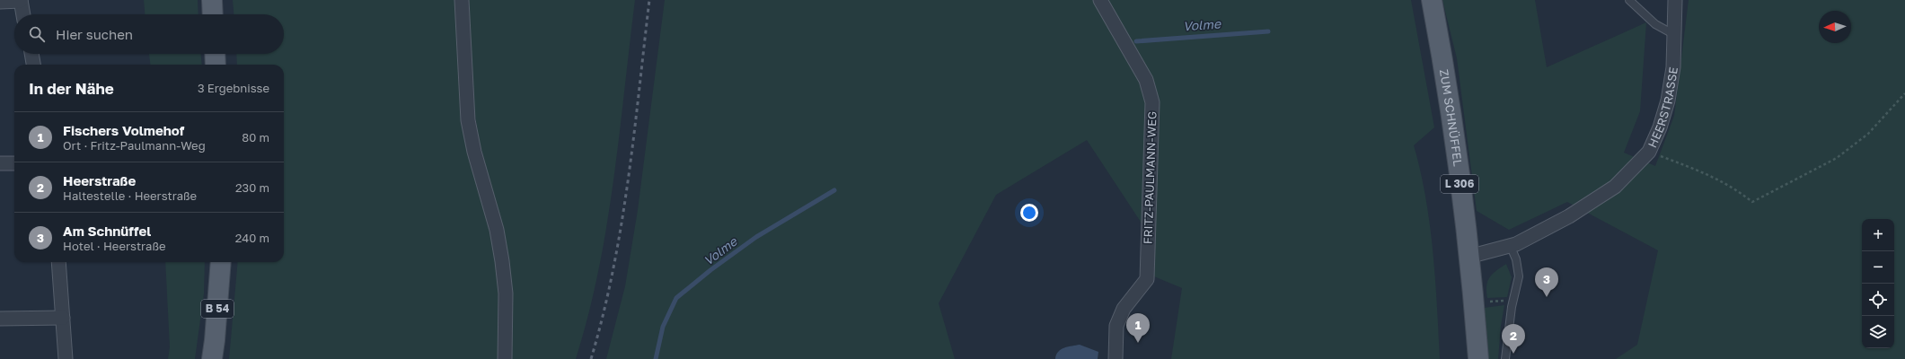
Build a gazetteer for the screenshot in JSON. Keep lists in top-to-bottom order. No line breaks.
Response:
{"streets":{"main road":["ZUM SCHNÜFFEL","L 306","B 54"],"street":["HEERSTRASSE","FRITZ-PAULMANN-WEG"]},"crossings":[["HEERSTRASSE","ZUM SCHNÜFFEL"],["HEERSTRASSE","L 306"],["ZUM SCHNÜFFEL","L 306"]],"water":["Volme"],"north":"left","page":{"search":"Hier suchen","heading":["In der Nähe","3 Ergebnisse"],"list":[{"mark":"1","name":"Fischers Volmehof","note":"Ort · Fritz-Paulmann-Weg","value":"80 m"},{"mark":"2","name":"Heerstraße","note":"Haltestelle · Heerstraße","value":"230 m"},{"mark":"3","name":"Am Schnüffel","note":"Hotel · Heerstraße","value":"240 m"}],"map_buttons":["+","−"],"pins":["3","1","2"]}}
